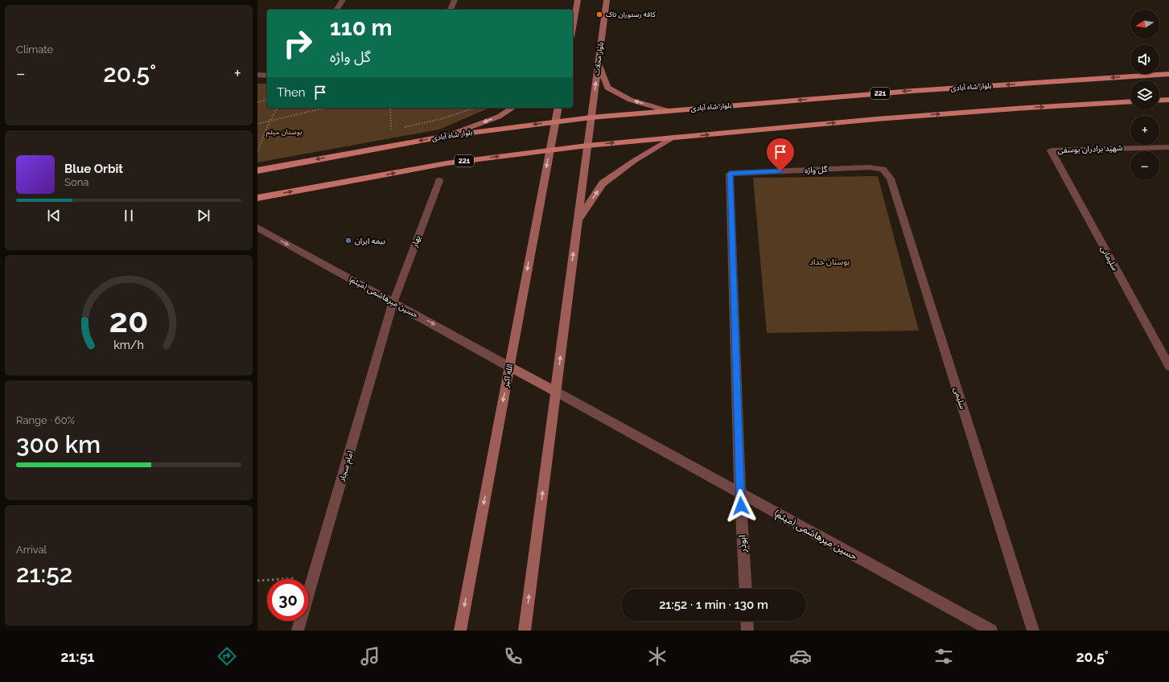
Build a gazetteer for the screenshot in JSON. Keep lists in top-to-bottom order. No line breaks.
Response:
{"streets":{"main road":["بلوار محلات","بلوار شاه آبادی","221","الله اکبر"],"street":["شهید برادران یوسفی","گل واژه","بهار","سلیمانی","حسین میرهاشمی (میثم)","سلیمی","امام سجاد","ابوذر"]},"crossings":[["بلوار محلات","بلوار شاه آبادی"],["بلوار شاه آبادی","الله اکبر"],["221","الله اکبر"],["شهید برادران یوسفی","سلیمانی"],["گل واژه","سلیمی"],["گل واژه","ابوذر"],["بهار","حسین میرهاشمی (میثم)"],["بهار","امام سجاد"],["حسین میرهاشمی (میثم)","الله اکبر"],["حسین میرهاشمی (میثم)","امام سجاد"],["حسین میرهاشمی (میثم)","ابوذر"]],"one_way":["بلوار محلات","حسین میرهاشمی (میثم)"],"parks":["بوستان میثم","بوستان حداد"],"places":["کافه رستوران تاک","بیمه ایران"],"north":"left","page":{"tile":["Climate",["Range · 60%","300 km"],["Arrival","21:52"]],"map_buttons":["+","−"],"turn":["110 m","گل واژه"],"heat":["−","20.5°","+"],"then":"Then","song":["Blue Orbit","Sona"],"limit":"30","trip":"21:52 · 1 min · 130 m","tabs":["21:51","20.5°"],"gauge":["20","km/h"]}}
